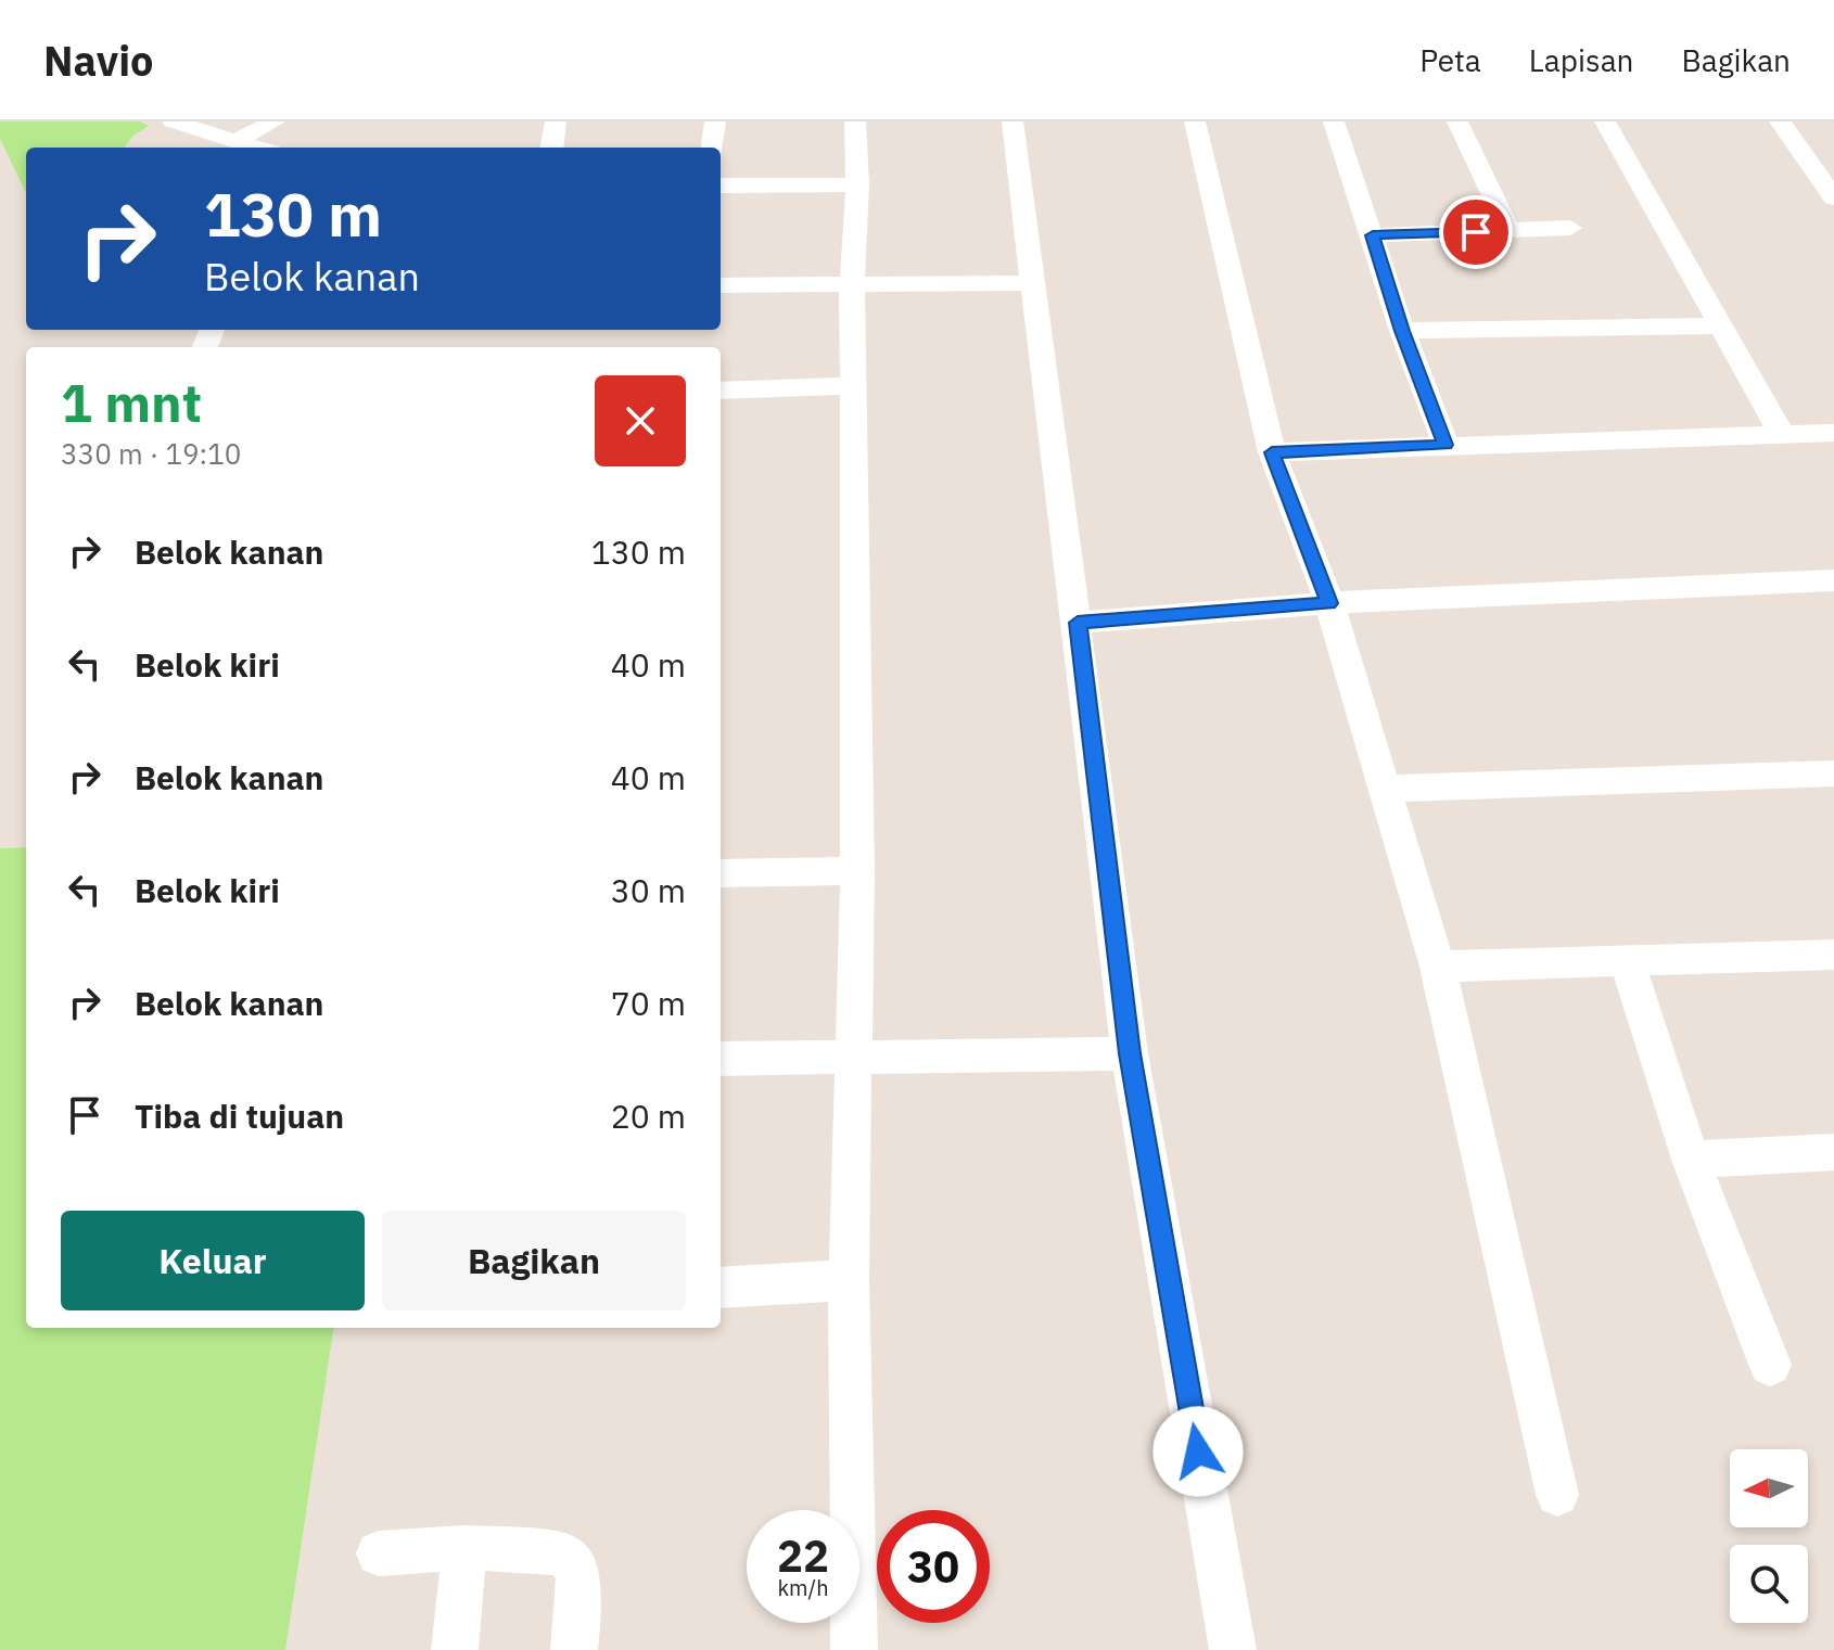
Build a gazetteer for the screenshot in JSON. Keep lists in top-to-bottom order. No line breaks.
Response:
{"north":"left","page":{"header":"Navio","nav":["Peta","Lapisan","Bagikan"],"turn":["130 m","Belok kanan"],"heading":["1 mnt","330 m · 19:10"],"list":[{"name":"Belok kanan","value":"130 m"},{"name":"Belok kiri","value":"40 m"},{"name":"Belok kanan","value":"40 m"},{"name":"Belok kiri","value":"30 m"},{"name":"Belok kanan","value":"70 m"},{"name":"Tiba di tujuan","value":"20 m"}],"buttons":["Keluar","Bagikan"],"speed":"22 km/h","limit":"30"}}
